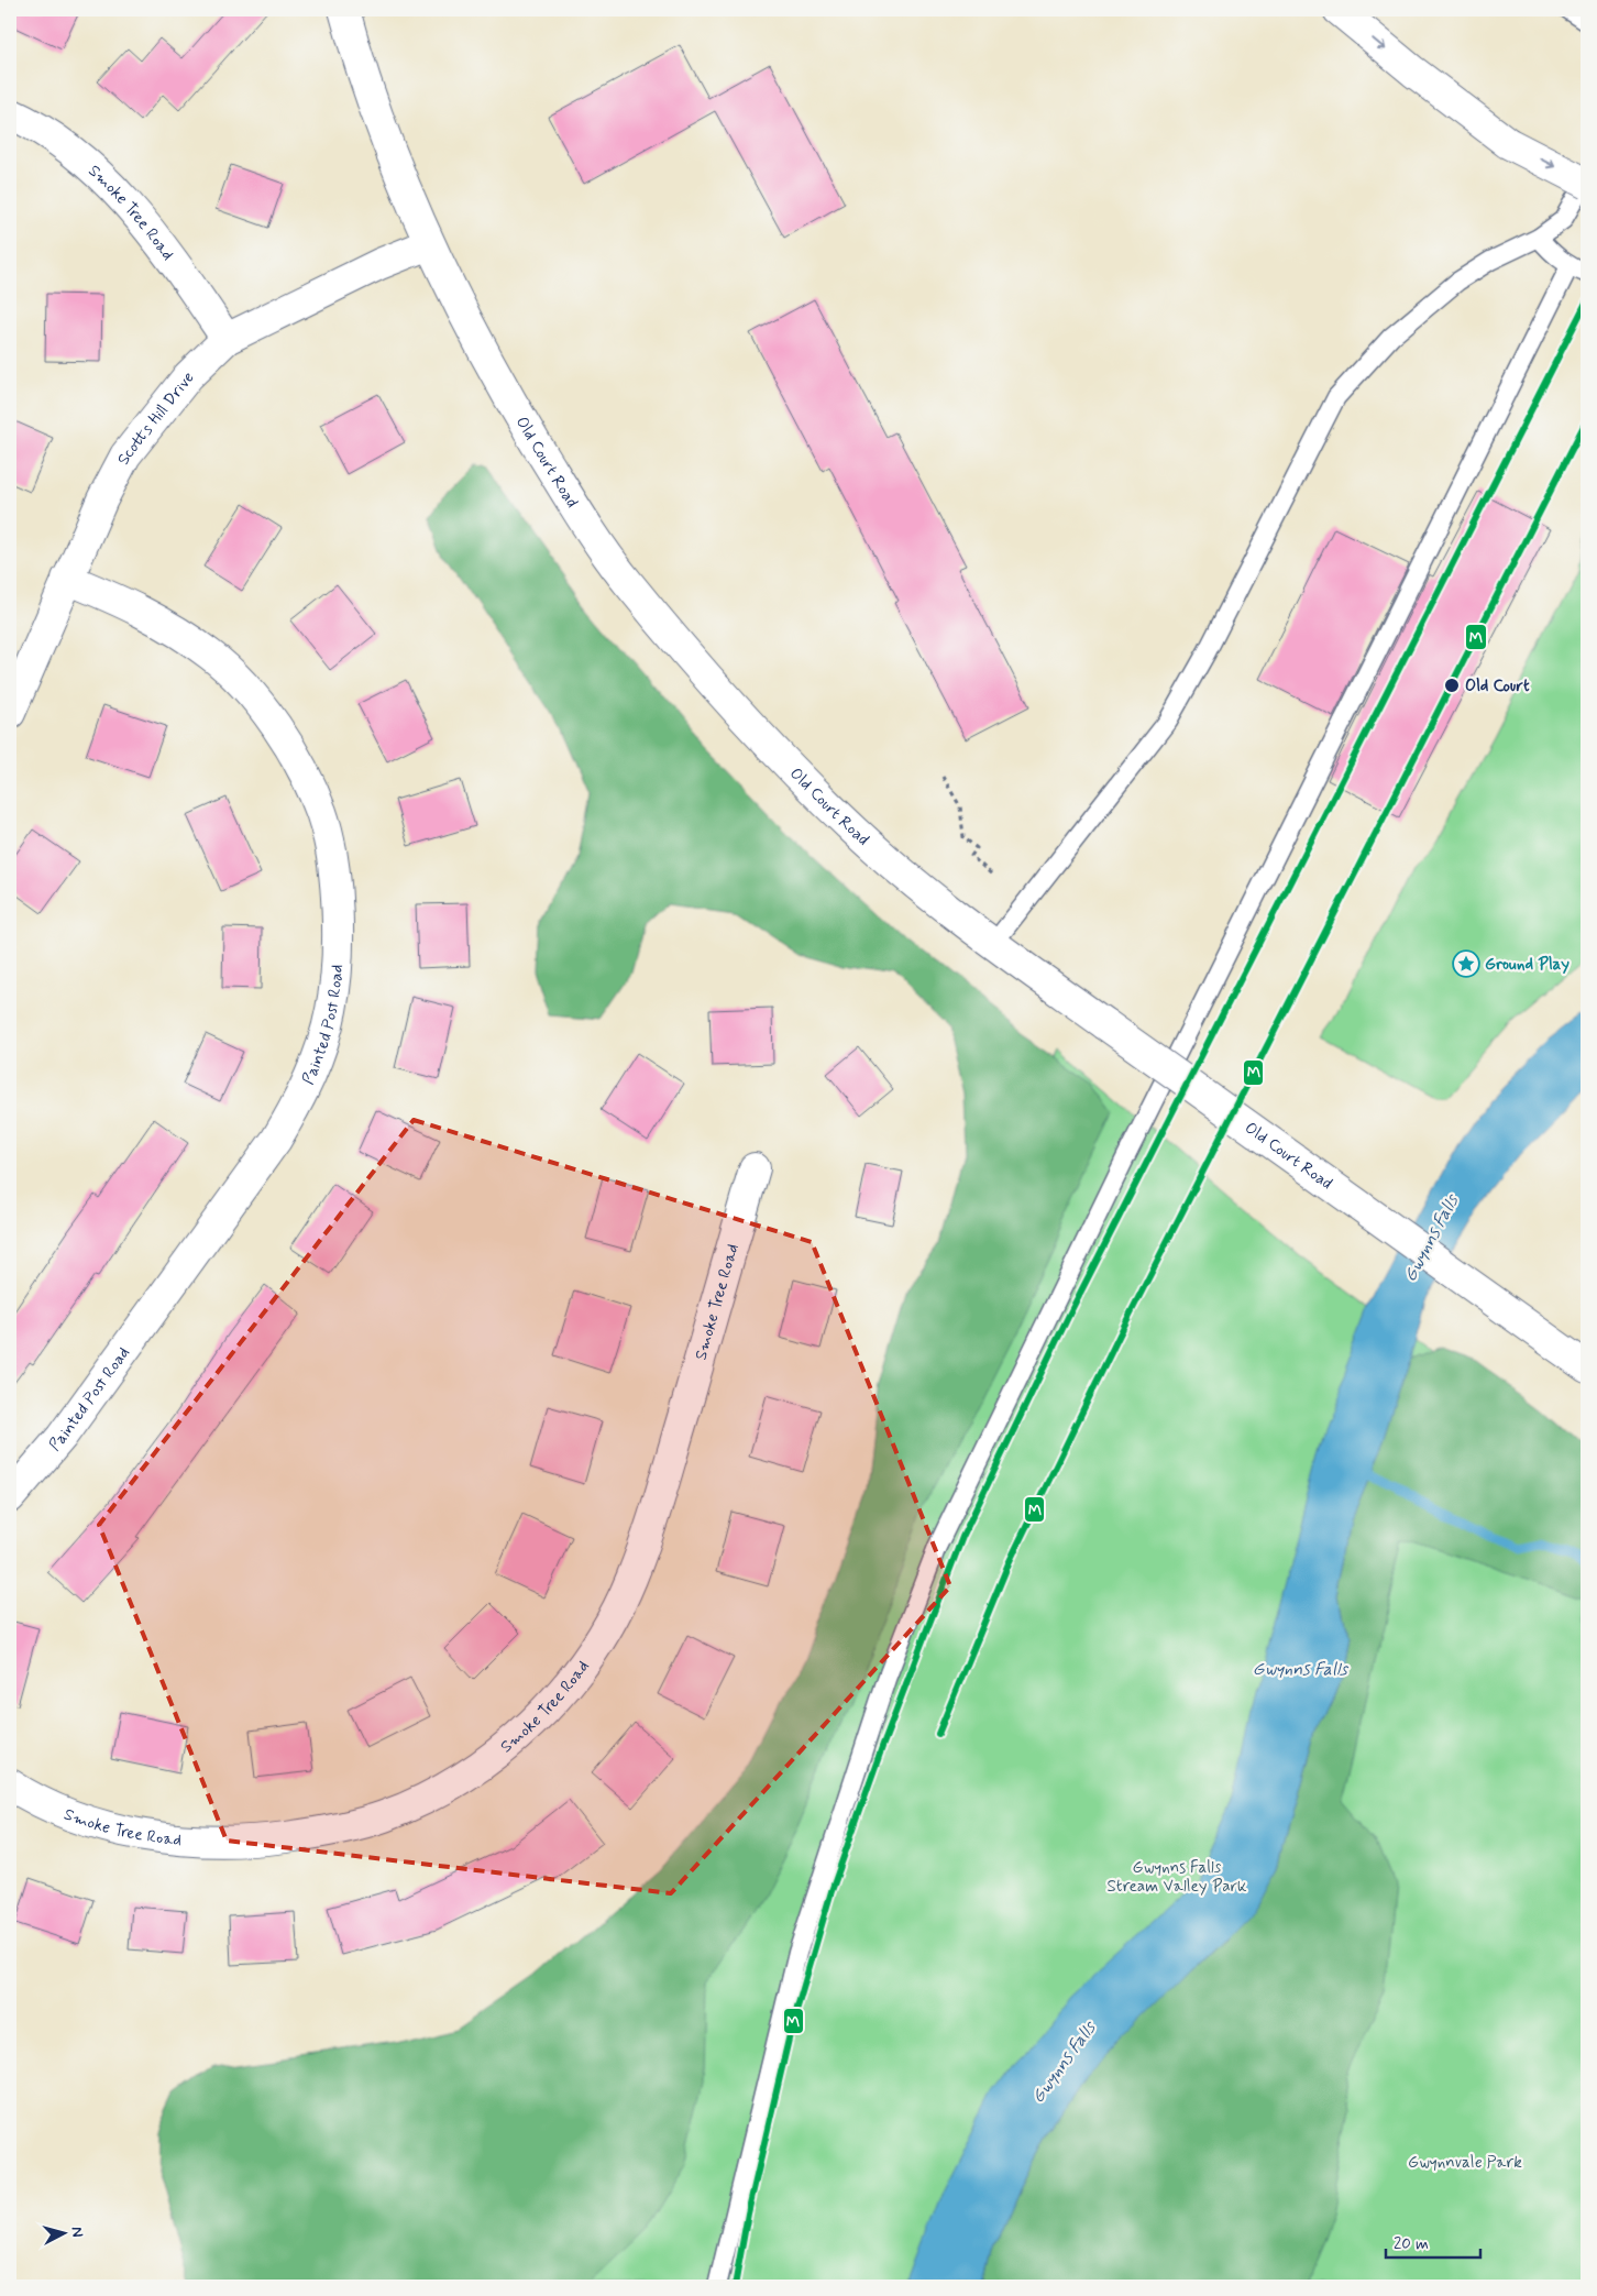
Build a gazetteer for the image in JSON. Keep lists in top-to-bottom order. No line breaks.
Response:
{"streets":{"main road":["Smoke Tree Road","Scotts Hill Drive","Old Court Road","Painted Post Road"]},"crossings":[["Smoke Tree Road","Scotts Hill Drive"],["Scotts Hill Drive","Old Court Road"],["Scotts Hill Drive","Painted Post Road"]],"water":["Gwynns Falls"],"parks":["Gwynns Falls Stream Valley Park","Gwynnvale Park"],"places":{"other":["Old Court"],"place":["Ground Play"]},"lines":["transit line M"],"scale_bar":"20 m","north":"right"}
